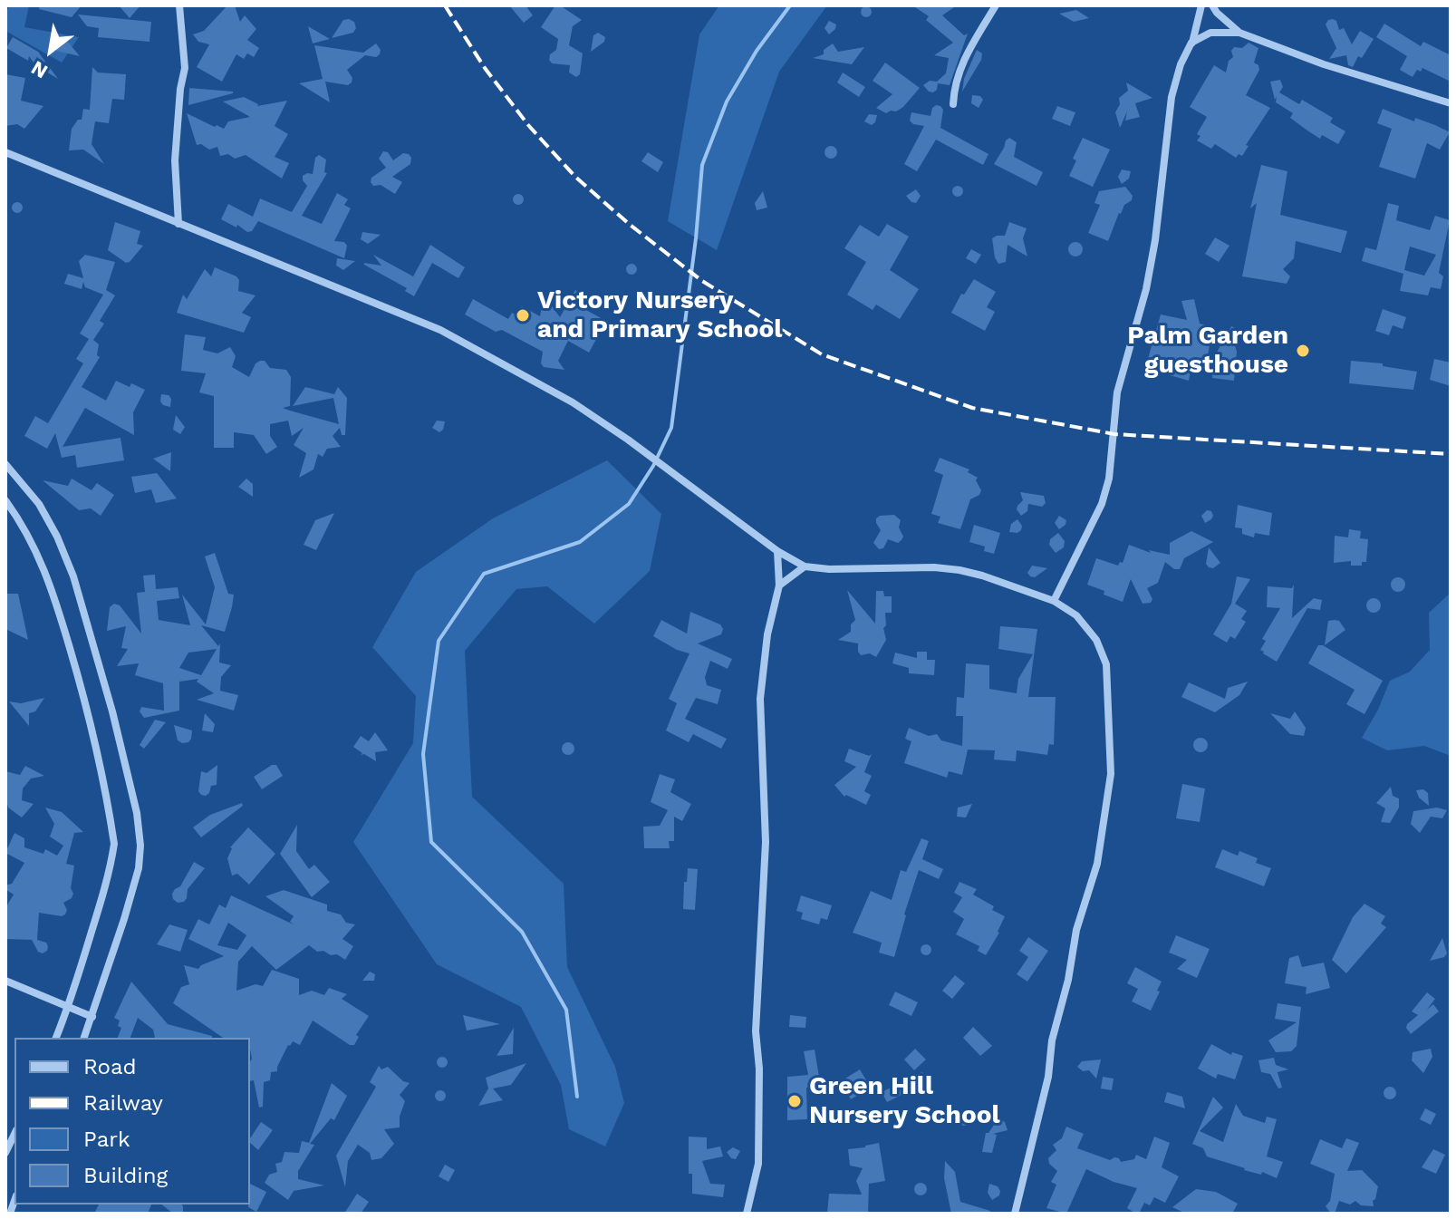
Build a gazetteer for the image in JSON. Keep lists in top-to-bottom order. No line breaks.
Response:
{"places":["Victory Nursery and Primary School","Palm Garden guesthouse","Green Hill Nursery School"],"legend":["Road","Railway","Park","Building"],"north":"bottom left"}
